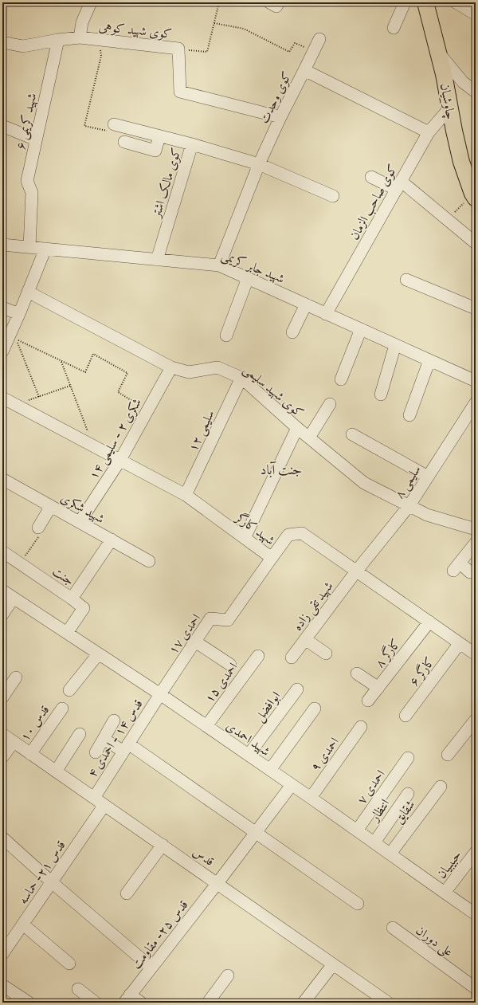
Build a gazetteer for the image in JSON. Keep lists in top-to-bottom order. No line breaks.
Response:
{"streets":{"main road":["چاوشیان"],"street":["کوی شهید کوهی","کوی وحدت","شهید کریمی ۶","کوی مالک اشتر","کوی صاحب الزمان","شهید جابر کریمی","کوی شهید سلیمی","سلیمی ۱۲","شکری ۲ - سلیمی ۱۴","سلیمی ۸","شهید شکری","شهید کارگر","جنت","شهید تقی زاده","احمدی ۱۷","کارگر ۸","کارگر ۶","احمدی ۱۵","ابوافضل","قدس ۱۰","قدس ۱۴ - احمدی ۴","شهید احمدی","احمدی ۹","احمدی ۷","انتظار","شقایق","قدس","حبیبیان","قدس ۲۱- حماسه","قدس ۲۵- مقاومت","علی دوران"]},"crossings":[["کوی شهید کوهی","کوی وحدت"],["کوی شهید کوهی","شهید کریمی ۶"],["کوی وحدت","کوی مالک اشتر"],["کوی وحدت","کوی صاحب الزمان"],["کوی وحدت","شهید جابر کریمی"],["چاوشیان","کوی صاحب الزمان"],["شهید کریمی ۶","شهید جابر کریمی"],["کوی مالک اشتر","شهید جابر کریمی"],["کوی صاحب الزمان","شهید جابر کریمی"],["کوی شهید سلیمی","سلیمی ۱۲"],["کوی شهید سلیمی","شکری ۲ - سلیمی ۱۴"],["کوی شهید سلیمی","سلیمی ۸"],["سلیمی ۱۲","شهید کارگر"],["شکری ۲ - سلیمی ۱۴","شهید شکری"],["شکری ۲ - سلیمی ۱۴","شهید کارگر"],["سلیمی ۸","شهید کارگر"],["سلیمی ۸","شهید تقی زاده"],["شهید کارگر","شهید تقی زاده"],["شهید کارگر","احمدی ۱۷"],["شهید کارگر","کارگر ۸"],["شهید کارگر","کارگر ۶"],["جنت","شهید احمدی"],["احمدی ۱۷","قدس ۱۴ - احمدی ۴"],["احمدی ۱۷","شهید احمدی"],["احمدی ۱۵","شهید احمدی"],["ابوافضل","شهید احمدی"],["قدس ۱۰","قدس"],["قدس ۱۴ - احمدی ۴","شهید احمدی"],["قدس ۱۴ - احمدی ۴","قدس"],["شهید احمدی","احمدی ۹"],["شهید احمدی","احمدی ۷"],["شهید احمدی","انتظار"],["شهید احمدی","شقایق"],["شهید احمدی","حبیبیان"],["شهید احمدی","قدس ۲۵- مقاومت"],["قدس","قدس ۲۱- حماسه"],["قدس","قدس ۲۵- مقاومت"]],"districts":["جنت آباد"]}
